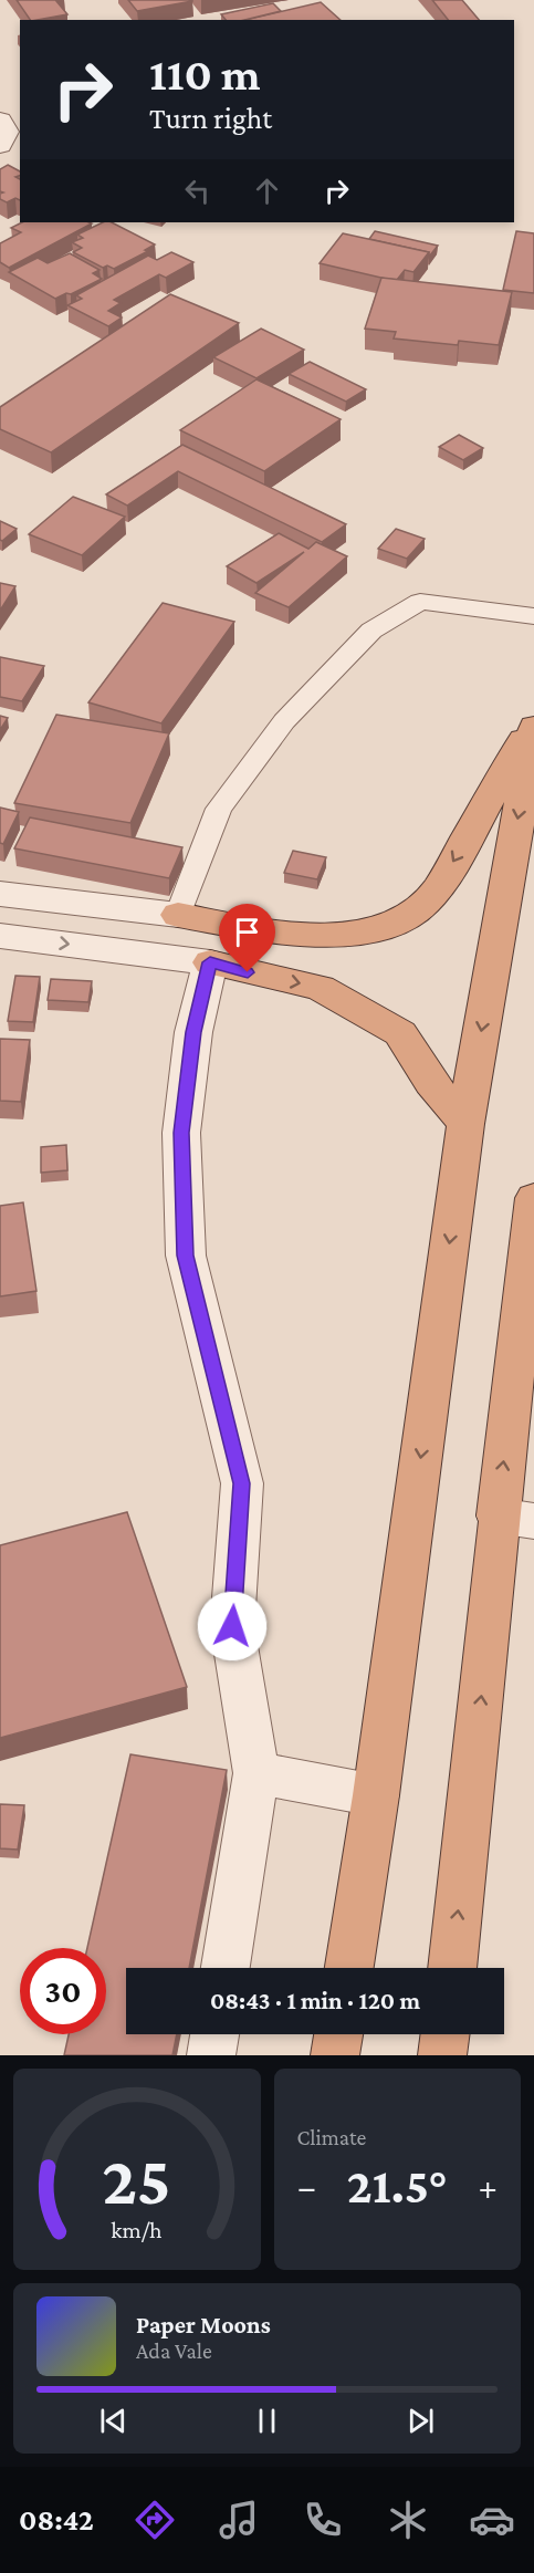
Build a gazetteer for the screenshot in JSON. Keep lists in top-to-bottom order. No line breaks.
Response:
{"page":{"turn":["110 m","Turn right"],"limit":"30","trip":"08:43 · 1 min · 120 m","tile":"Climate","heat":["−","21.5°","+"],"song":["Paper Moons","Ada Vale"],"tabs":"08:42","gauge":["25","km/h"]}}
